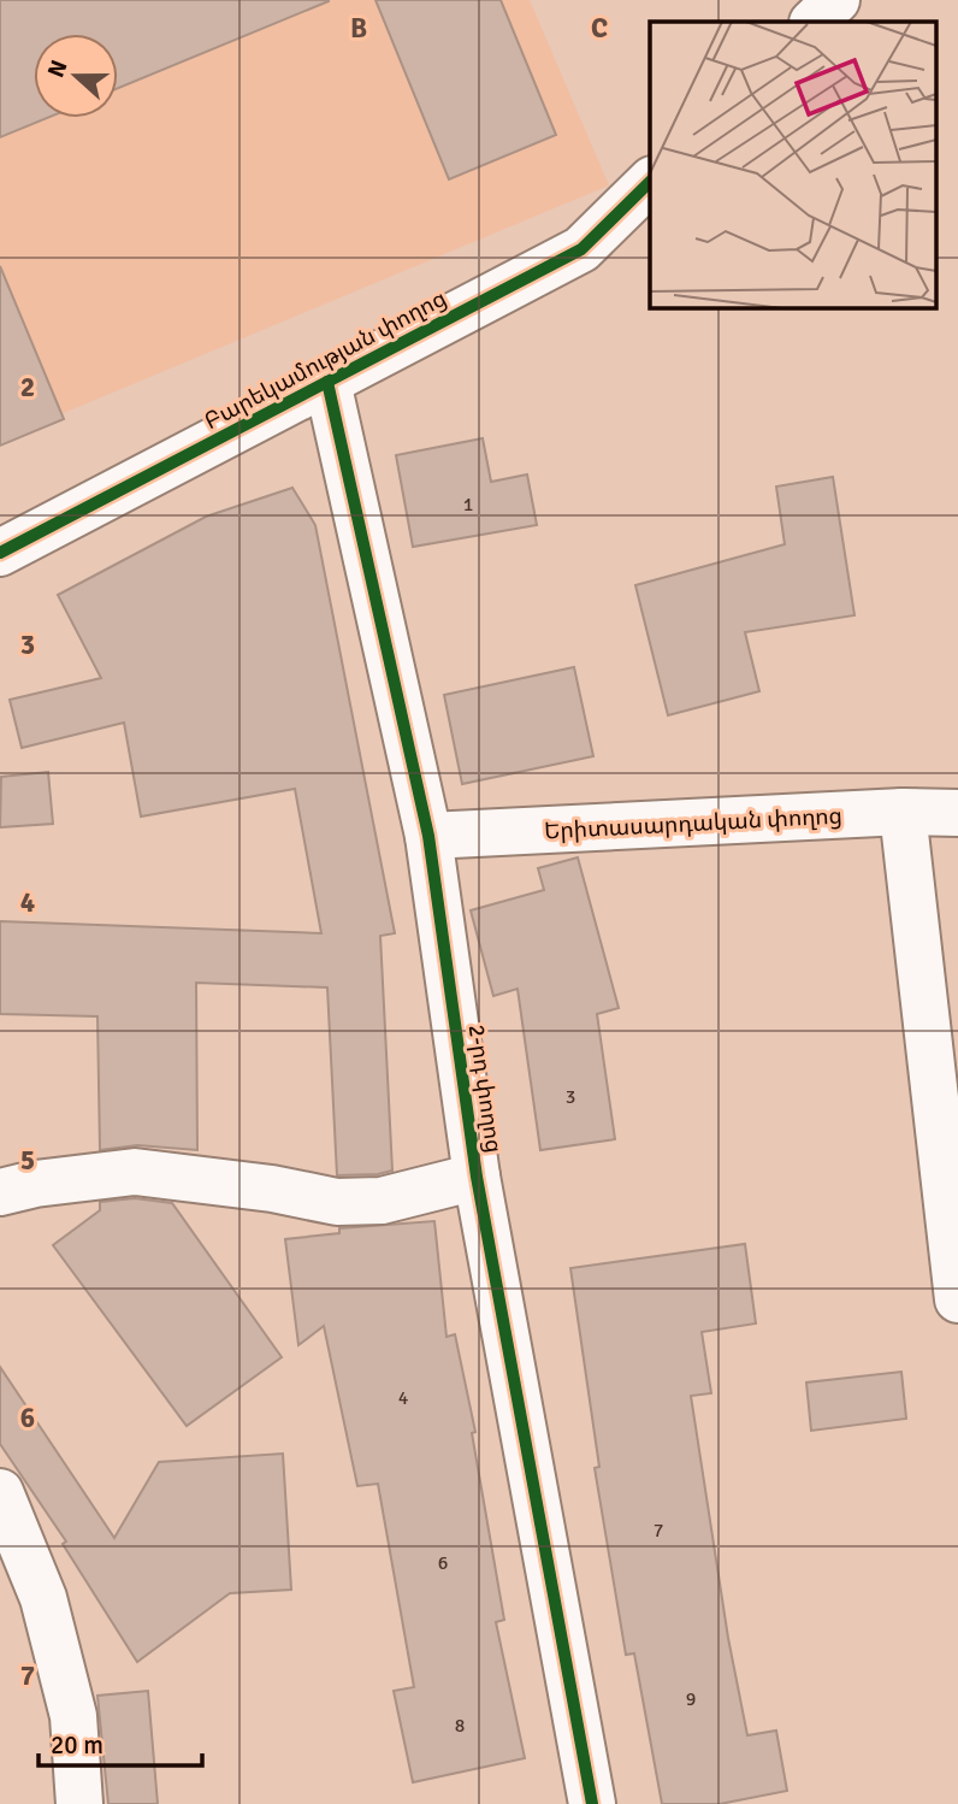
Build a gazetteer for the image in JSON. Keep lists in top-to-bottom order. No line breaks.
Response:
{"streets":{"street":["Բարեկամության փողոց","Երիտասարդական փողոց","2-րդ փողոց"]},"crossings":[["Բարեկամության փողոց","2-րդ փողոց"],["Երիտասարդական փողոց","2-րդ փողոց"]],"house_numbers":["1","3","4","7","6","9","8"],"scale_bar":"20 m","north":"left","grid":{"columns":["B","C"],"rows":["2","3","4","5","6","7"]}}
